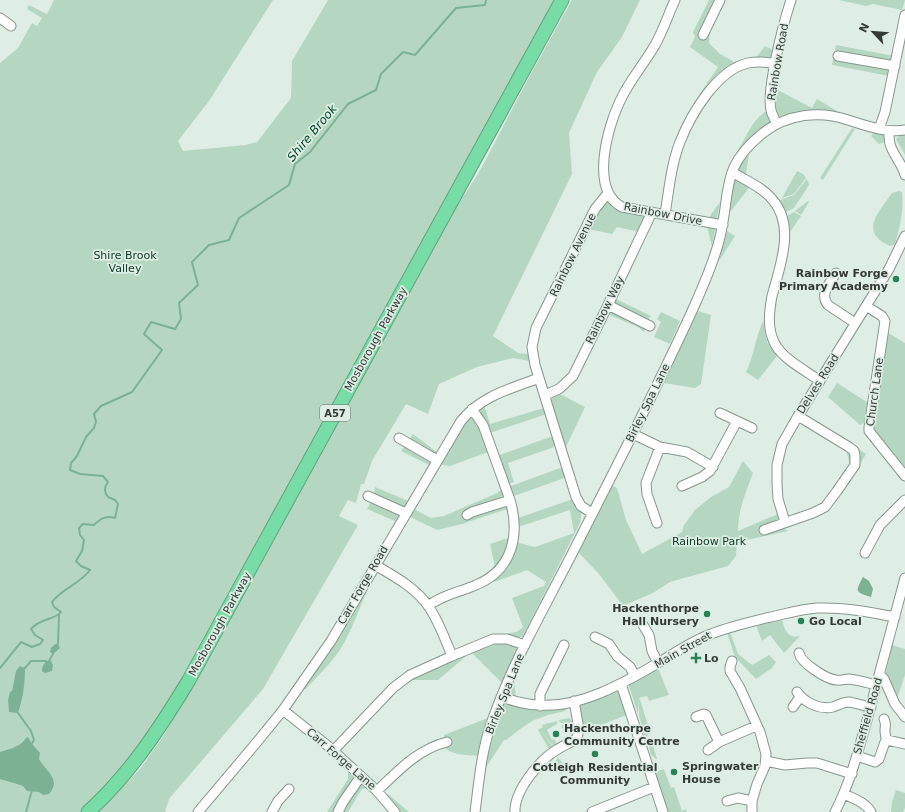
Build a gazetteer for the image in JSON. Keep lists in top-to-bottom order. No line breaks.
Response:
{"streets":{"highway":["Mosborough Parkway","A57"],"street":["Rainbow Road","Rainbow Drive","Rainbow Avenue","Rainbow Way","Delves Road","Church Lane","Birley Spa Lane","Carr Forge Road","Main Street","Sheffield Road","Carr Forge Lane"]},"crossings":[["Rainbow Road","Birley Spa Lane"],["Rainbow Drive","Rainbow Avenue"],["Rainbow Drive","Rainbow Way"],["Rainbow Drive","Birley Spa Lane"],["Rainbow Avenue","Rainbow Way"],["Rainbow Avenue","Birley Spa Lane"],["Rainbow Avenue","Carr Forge Road"],["Delves Road","Church Lane"],["Birley Spa Lane","Main Street"],["Carr Forge Road","Carr Forge Lane"],["Main Street","Sheffield Road"]],"water":["Shire Brook"],"parks":["Shire Brook Valley","Rainbow Park"],"places":{"other":["Rainbow Forge Primary Academy","Hackenthorpe Hall Nursery","Go Local","Hackenthorpe Community Centre","Cotleigh Residential Community","Springwater House"],"health":["Lo"]},"north":"top left"}
